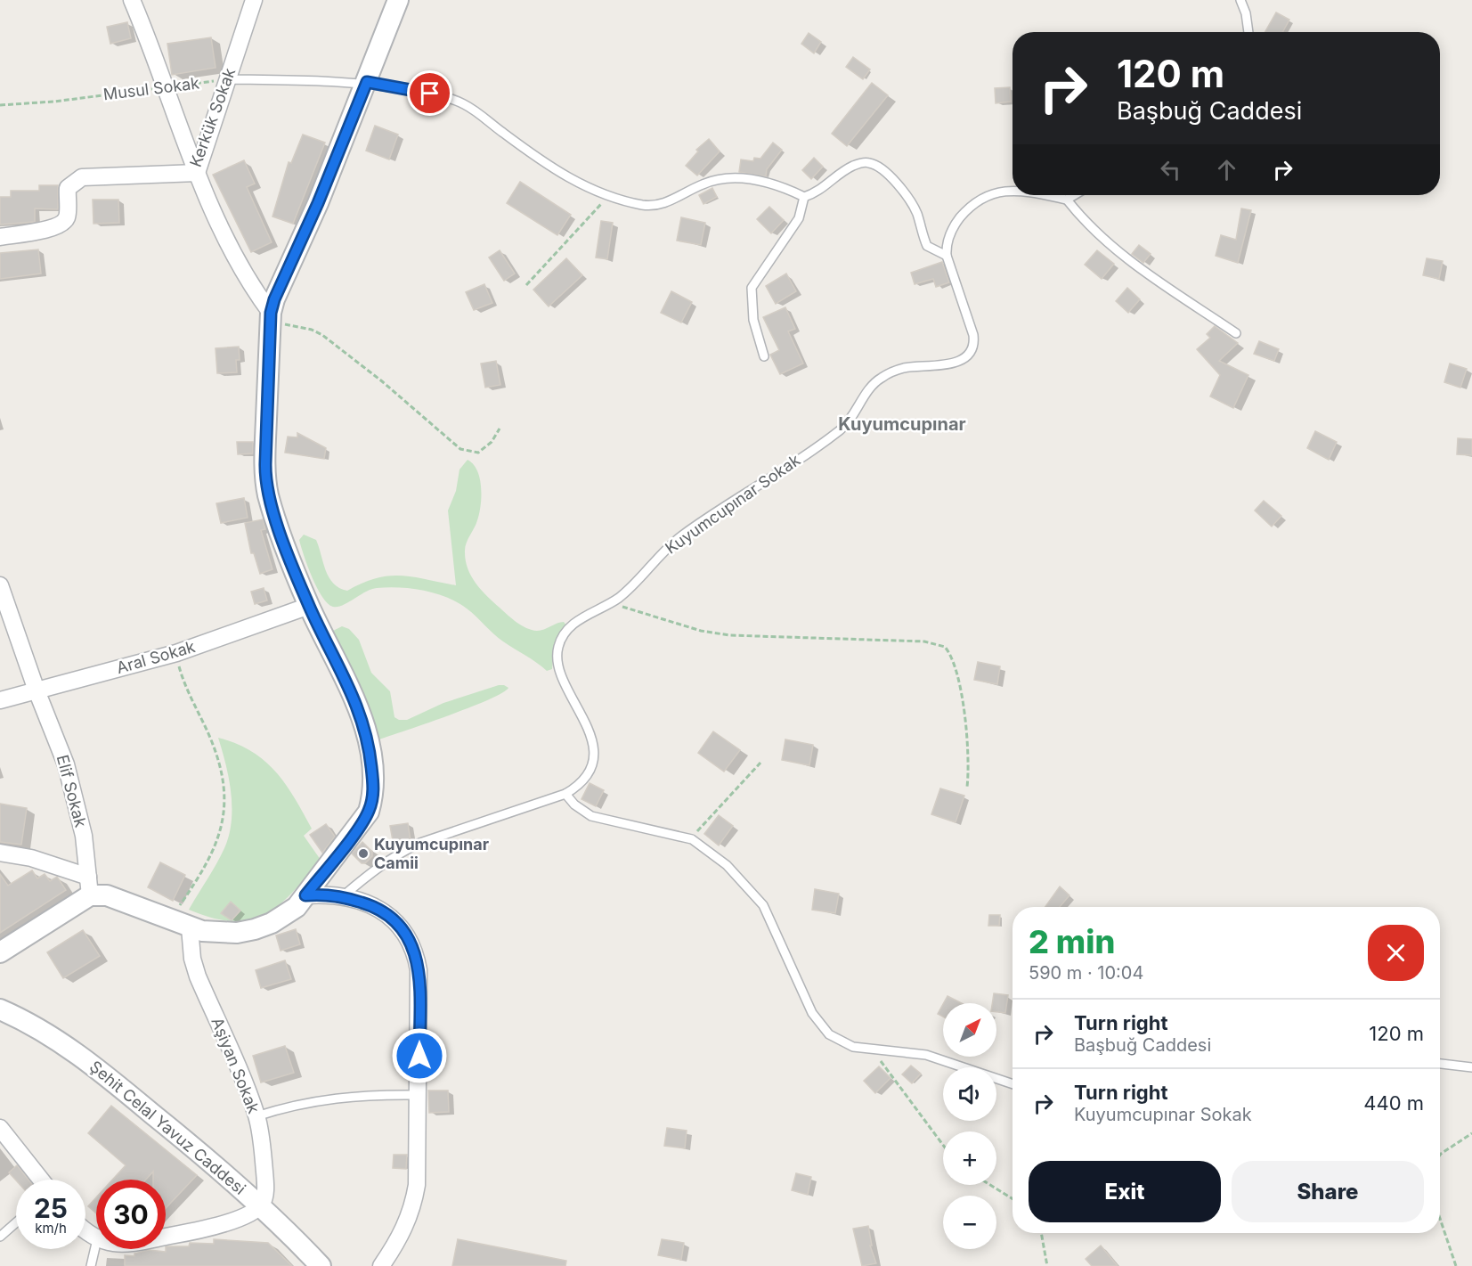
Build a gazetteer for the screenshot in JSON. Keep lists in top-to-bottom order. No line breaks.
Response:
{"streets":{"street":["Kerkük Sokak","Aral Sokak","Elif Sokak","Aşiyan Sokak","Şehit Celal Yavuz Caddesi"],"lane":["Kuyumcupınar Sokak"],"path":["Musul Sokak"]},"crossings":[["Musul Sokak","Kerkük Sokak"],["Aral Sokak","Elif Sokak"],["Aşiyan Sokak","Şehit Celal Yavuz Caddesi"]],"districts":["Kuyumcupınar"],"places":["Kuyumcupınar Camii"],"north":"top right","page":{"turn":["120 m","Başbuğ Caddesi"],"heading":["2 min","590 m · 10:04"],"list":[{"name":"Turn right","note":"Başbuğ Caddesi","value":"120 m"},{"name":"Turn right","note":"Kuyumcupınar Sokak","value":"440 m"}],"map_buttons":["+","−"],"buttons":["Exit","Share"],"speed":"25 km/h","limit":"30"}}
